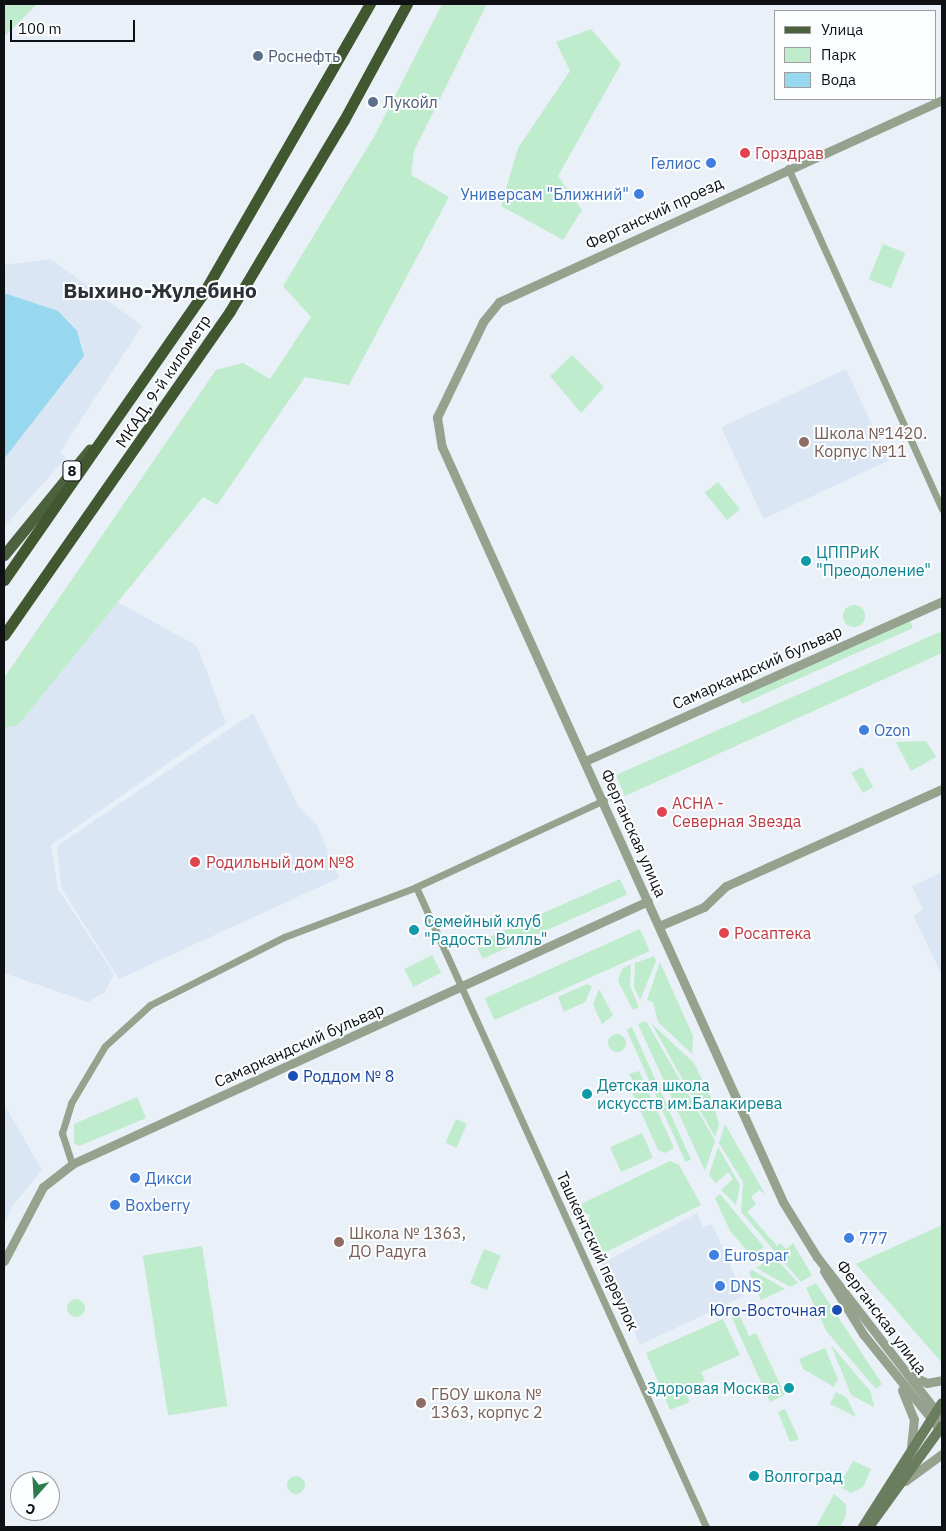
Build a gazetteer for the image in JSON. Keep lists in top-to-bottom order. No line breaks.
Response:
{"streets":{"highway":["МКАД, 9-й километр"],"main road":["8"],"street":["Ферганский проезд","Самаркандский бульвар","Ферганская улица","Ташкентский переулок"]},"crossings":[["Ферганский проезд","Ферганская улица"],["МКАД, 9-й километр","8"],["Самаркандский бульвар","Ферганская улица"],["Самаркандский бульвар","Ташкентский переулок"]],"districts":["Выхино-Жулебино"],"places":["Роснефть","Лукойл","Горздрав","Гелиос","Универсам \"Ближний\"","Школа №1420. Корпус №11","ЦППРиК \"Преодоление\"","Ozon","АСНА - Северная Звезда","Родильный дом №8","Семейный клуб \"Радость Вилль\"","Росаптека","Роддом № 8","Детская школа искусств им.Балакирева","Дикси","Boxberry","777","Школа № 1363, ДО Радуга","Eurospar","DNS","Юго-Восточная","Здоровая Москва","ГБОУ школа № 1363, корпус 2","Волгоград"],"legend":["Улица","Парк","Вода"],"scale_bar":"100 m","north":"bottom"}
